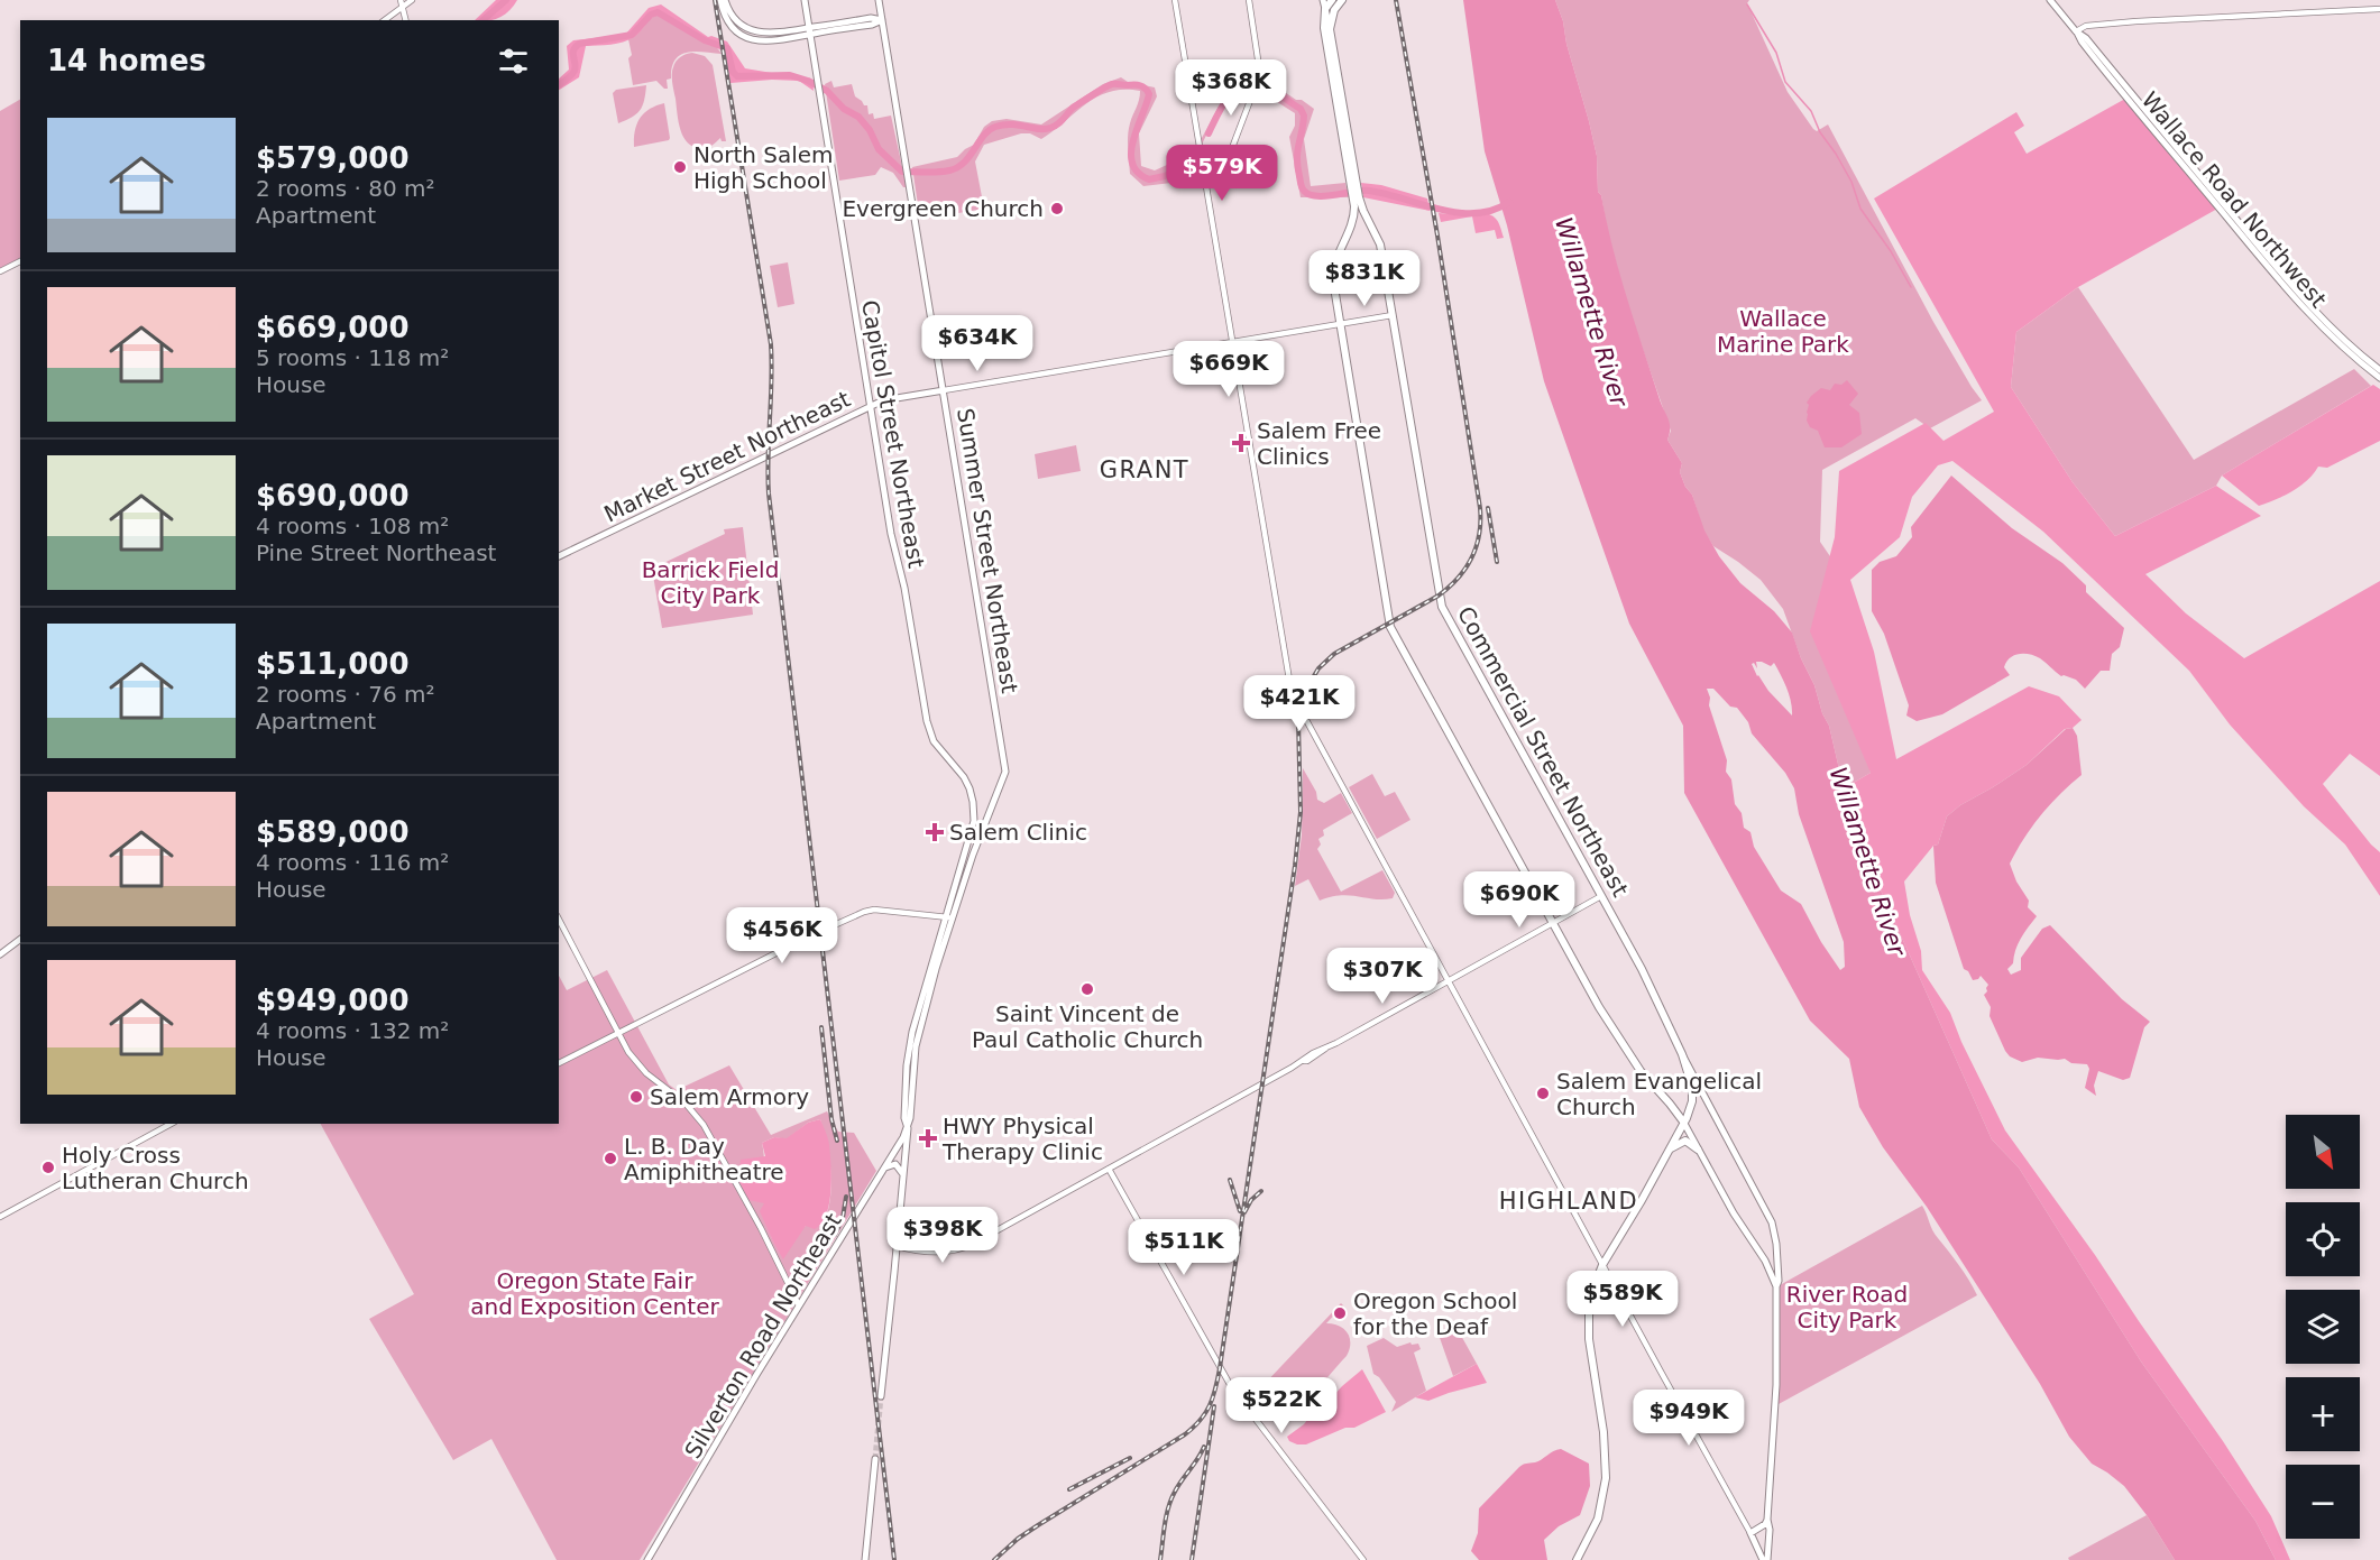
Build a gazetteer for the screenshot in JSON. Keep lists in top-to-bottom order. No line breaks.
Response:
{"streets":{"highway":["Commercial Street Northeast"],"main road":["Wallace Road Northwest","Capitol Street Northeast","Market Street Northeast","Summer Street Northeast","Silverton Road Northeast"]},"crossings":[["Capitol Street Northeast","Market Street Northeast"],["Capitol Street Northeast","Summer Street Northeast"],["Market Street Northeast","Summer Street Northeast"],["Market Street Northeast","Commercial Street Northeast"]],"districts":["GRANT","HIGHLAND"],"water":["Willamette River"],"parks":["Wallace Marine Park","Barrick Field City Park","Oregon State Fair and Exposition Center","River Road City Park"],"places":{"other":["North Salem High School","Evergreen Church","Saint Vincent de Paul Catholic Church","Salem Evangelical Church","Salem Armory","L. B. Day Amiphitheatre","Holy Cross Lutheran Church","Oregon School for the Deaf"],"health":["Salem Free Clinics","Salem Clinic","HWY Physical Therapy Clinic"]},"north":"bottom right","page":{"heading":"14 homes","price":["$368K","$579K","$831K","$634K","$669K","$421K","$690K","$456K","$307K","$398K","$511K","$589K","$522K","$949K"],"list":[{"name":"$579,000","note":"2 rooms · 80 m² · Apartment"},{"name":"$669,000","note":"5 rooms · 118 m² · House"},{"name":"$690,000","note":"4 rooms · 108 m² · Pine Street Northeast"},{"name":"$511,000","note":"2 rooms · 76 m² · Apartment"},{"name":"$589,000","note":"4 rooms · 116 m² · House"},{"name":"$949,000","note":"4 rooms · 132 m² · House"}],"map_buttons":["+","−"]}}
